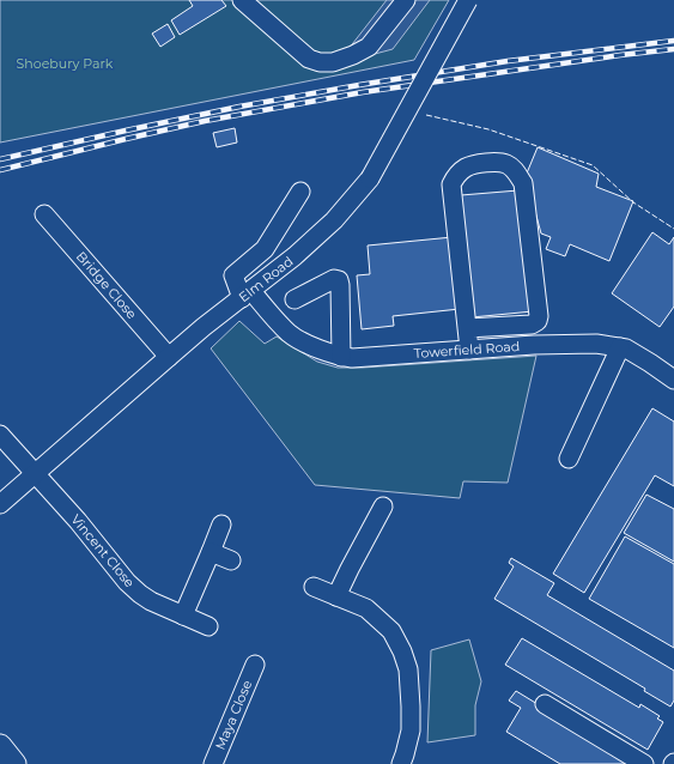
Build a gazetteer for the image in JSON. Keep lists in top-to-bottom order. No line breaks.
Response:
{"streets":{"street":["Elm Road","Bridge Close","Towerfield Road","Vincent Close","Maya Close"]},"crossings":[["Elm Road","Bridge Close"],["Elm Road","Towerfield Road"],["Elm Road","Vincent Close"]],"parks":["Shoebury Park"]}
